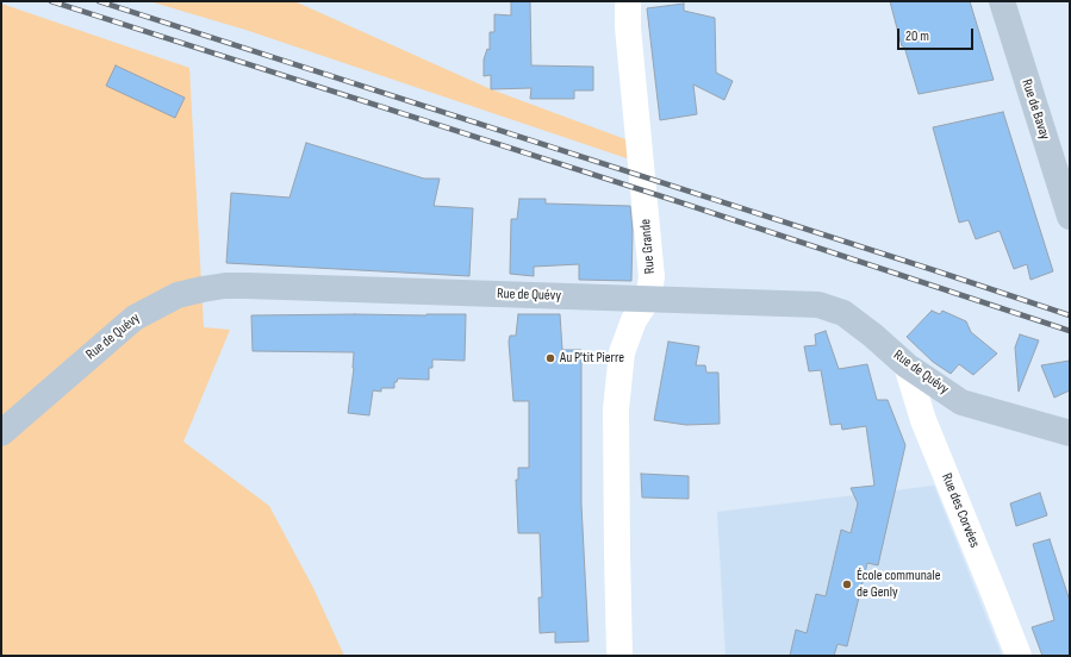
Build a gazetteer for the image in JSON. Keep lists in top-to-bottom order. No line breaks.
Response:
{"streets":{"main road":["Rue de Bavay","Rue de Quévy"],"street":["Rue Grande","Rue des Corvées"]},"crossings":[["Rue Grande","Rue de Quévy"],["Rue de Quévy","Rue des Corvées"]],"places":["Au P'tit Pierre","École communale de Genly"],"scale_bar":"20 m"}
